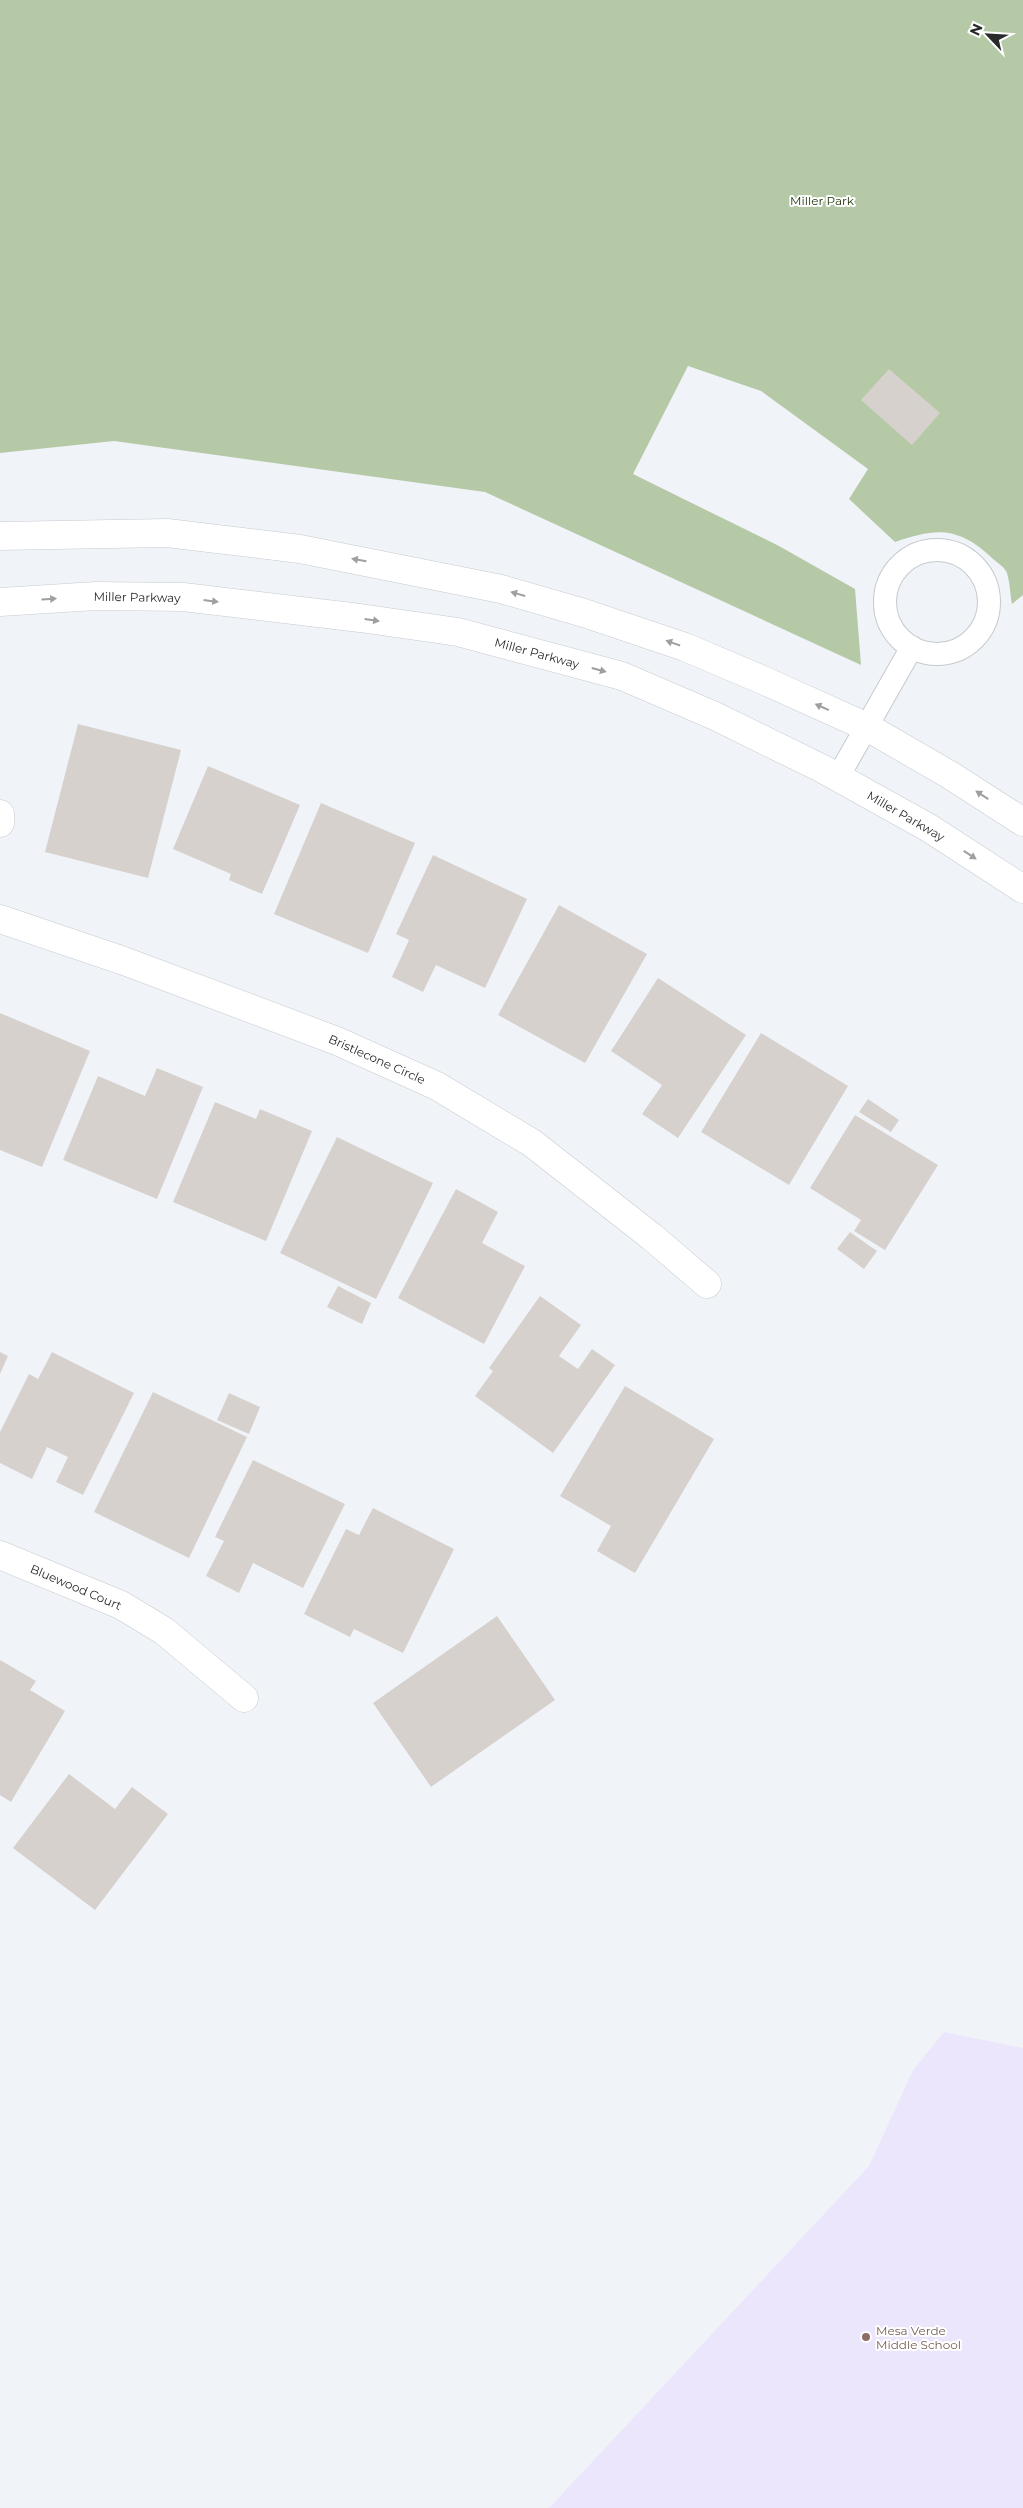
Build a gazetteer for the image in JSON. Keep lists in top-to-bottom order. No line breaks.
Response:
{"streets":{"street":["Miller Parkway","Bristlecone Circle","Bluewood Court"]},"parks":["Miller Park"],"places":["Mesa Verde Middle School"],"north":"top left"}
